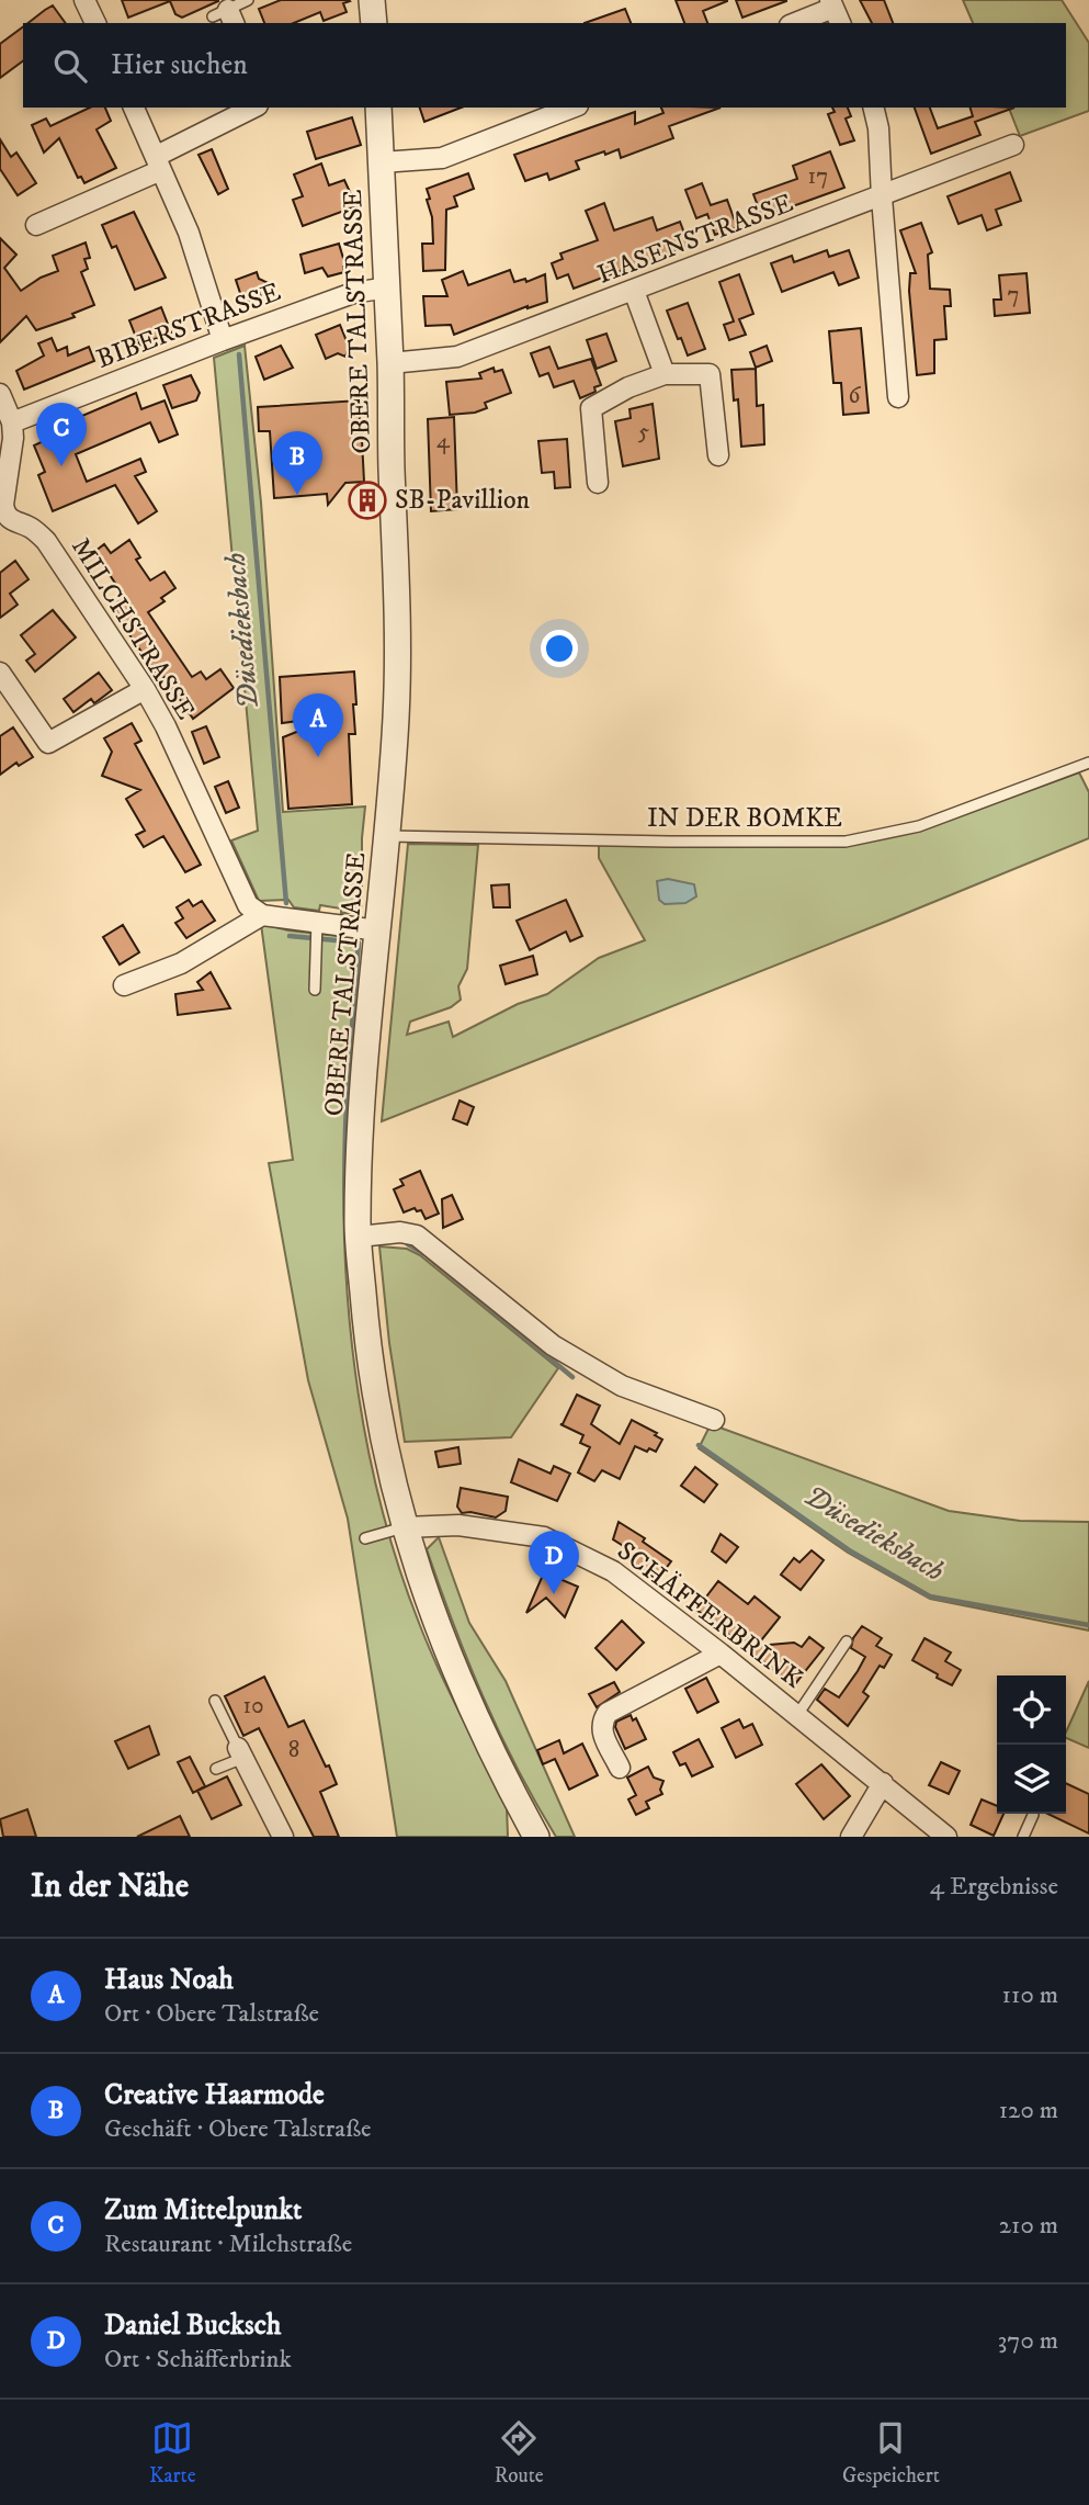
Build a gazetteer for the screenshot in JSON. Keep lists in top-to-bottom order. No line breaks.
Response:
{"streets":{"street":["HASENSTRASSE","OBERE TALSTRASSE","BIBERSTRASSE","MILCHSTRASSE","SCHÄFFERBRINK"],"lane":["IN DER BOMKE"]},"crossings":[["HASENSTRASSE","OBERE TALSTRASSE"],["OBERE TALSTRASSE","BIBERSTRASSE"],["OBERE TALSTRASSE","IN DER BOMKE"],["OBERE TALSTRASSE","SCHÄFFERBRINK"],["BIBERSTRASSE","MILCHSTRASSE"]],"water":["Düsedieksbach"],"places":{"building":["SB-Pavillion"]},"house_numbers":["17","7","6","5","4","10","8"],"page":{"search":"Hier suchen","pins":["C","B","A","D"],"heading":["In der Nähe","4 Ergebnisse"],"list":[{"mark":"A","name":"Haus Noah","note":"Ort · Obere Talstraße","value":"110 m"},{"mark":"B","name":"Creative Haarmode","note":"Geschäft · Obere Talstraße","value":"120 m"},{"mark":"C","name":"Zum Mittelpunkt","note":"Restaurant · Milchstraße","value":"210 m"},{"mark":"D","name":"Daniel Bucksch","note":"Ort · Schäfferbrink","value":"370 m"}],"nav":["Karte","Route","Gespeichert"]}}
